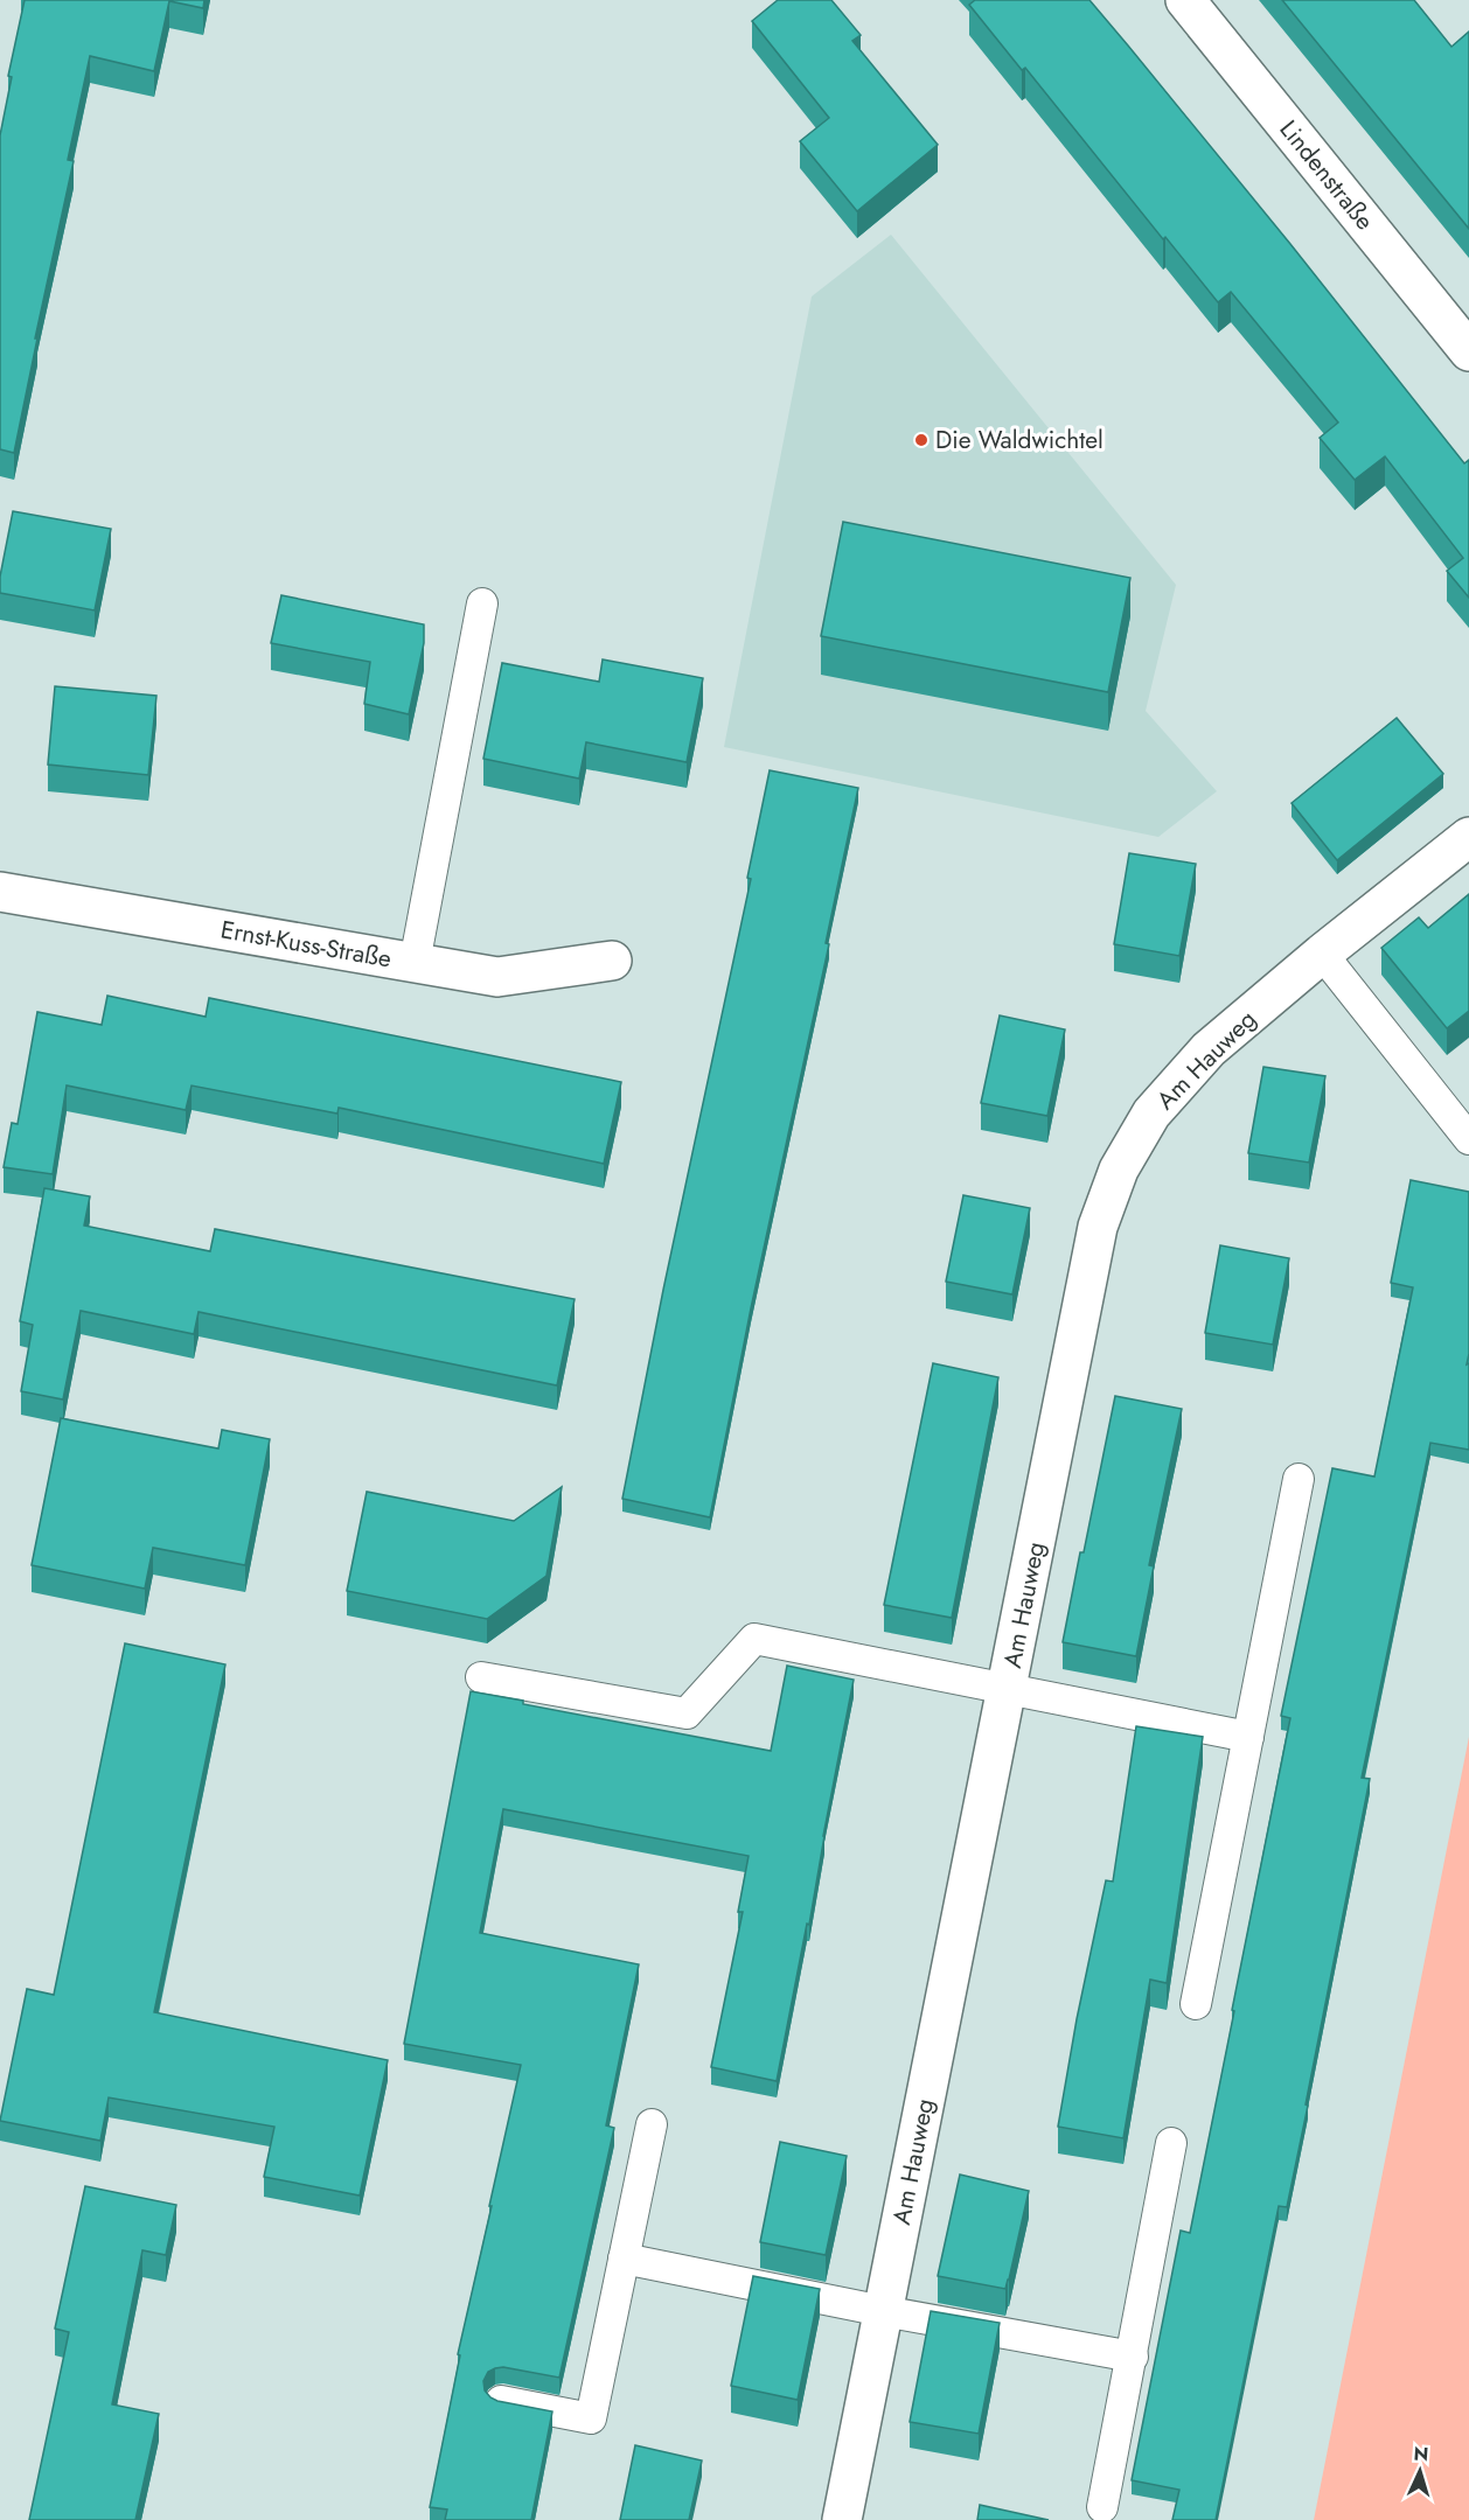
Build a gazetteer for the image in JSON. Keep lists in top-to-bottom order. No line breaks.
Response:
{"streets":{"street":["Lindenstraße","Ernst-Kuss-Straße","Am Hauweg"]},"places":["Die Waldwichtel"],"north":"top"}
